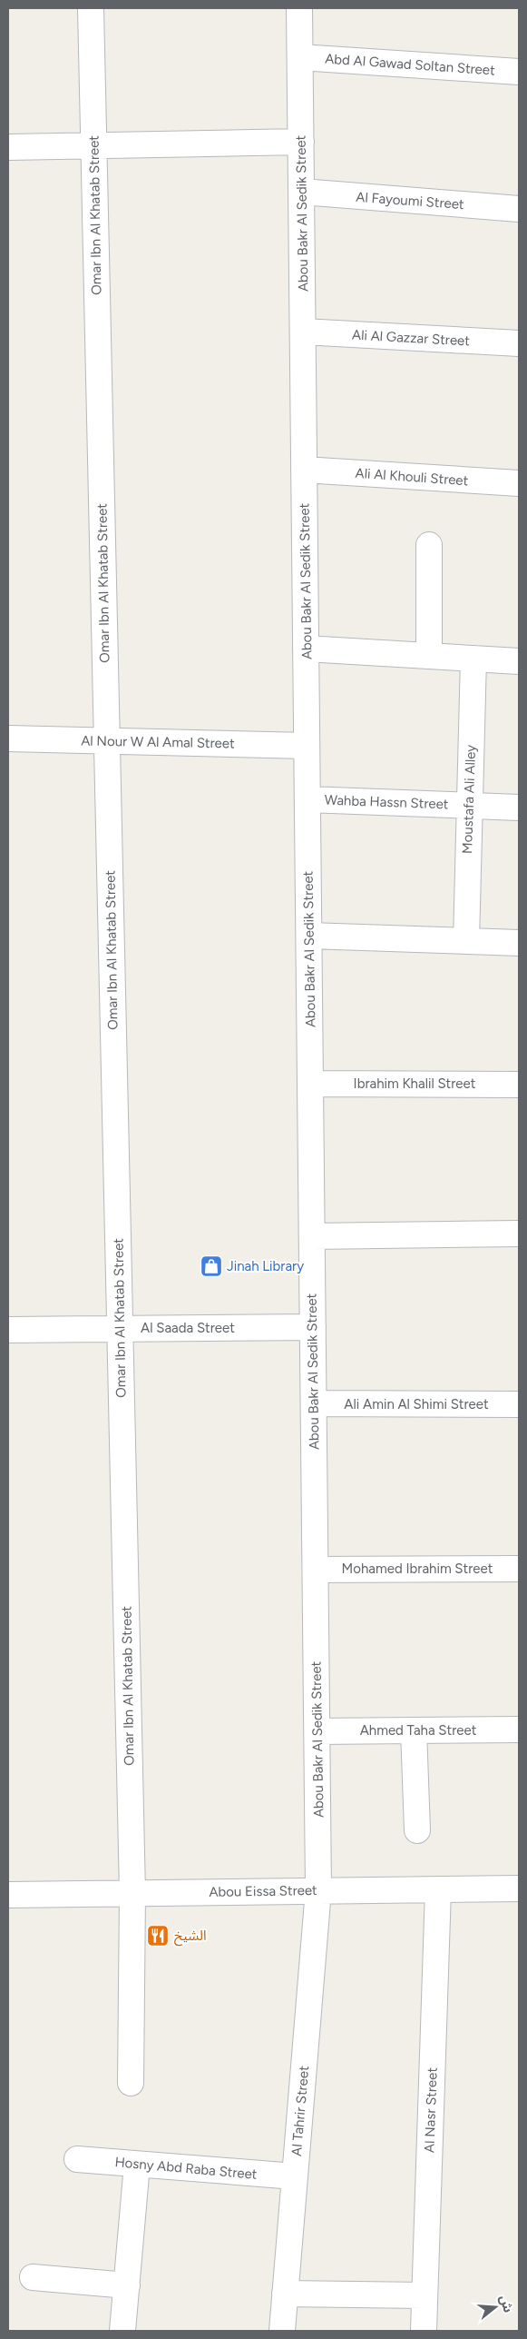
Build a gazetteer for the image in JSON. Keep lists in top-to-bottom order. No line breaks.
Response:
{"streets":{"street":["Abd Al Gawad Soltan Street","Al Fayoumi Street","Abou Bakr Al Sedik Street","Omar Ibn Al Khatab Street","Ali Al Gazzar Street","Ali Al Khouli Street","Al Nour W Al Amal Street","Moustafa Ali Alley","Wahba Hassn Street","Ibrahim Khalil Street","Al Saada Street","Ali Amin Al Shimi Street","Mohamed Ibrahim Street","Ahmed Taha Street","Abou Eissa Street","Al Nasr Street","Al Tahrir Street","Hosny Abd Raba Street"]},"crossings":[["Abd Al Gawad Soltan Street","Abou Bakr Al Sedik Street"],["Al Fayoumi Street","Abou Bakr Al Sedik Street"],["Abou Bakr Al Sedik Street","Ali Al Gazzar Street"],["Abou Bakr Al Sedik Street","Ali Al Khouli Street"],["Abou Bakr Al Sedik Street","Al Nour W Al Amal Street"],["Abou Bakr Al Sedik Street","Wahba Hassn Street"],["Abou Bakr Al Sedik Street","Ibrahim Khalil Street"],["Abou Bakr Al Sedik Street","Al Saada Street"],["Abou Bakr Al Sedik Street","Ali Amin Al Shimi Street"],["Abou Bakr Al Sedik Street","Mohamed Ibrahim Street"],["Abou Bakr Al Sedik Street","Ahmed Taha Street"],["Abou Bakr Al Sedik Street","Abou Eissa Street"],["Abou Bakr Al Sedik Street","Al Tahrir Street"],["Omar Ibn Al Khatab Street","Al Nour W Al Amal Street"],["Omar Ibn Al Khatab Street","Al Saada Street"],["Omar Ibn Al Khatab Street","Abou Eissa Street"],["Moustafa Ali Alley","Wahba Hassn Street"],["Abou Eissa Street","Al Nasr Street"],["Abou Eissa Street","Al Tahrir Street"],["Al Tahrir Street","Hosny Abd Raba Street"]],"places":{"shop":["Jinah Library"],"restaurant":["الشيخ"]},"north":"right"}
